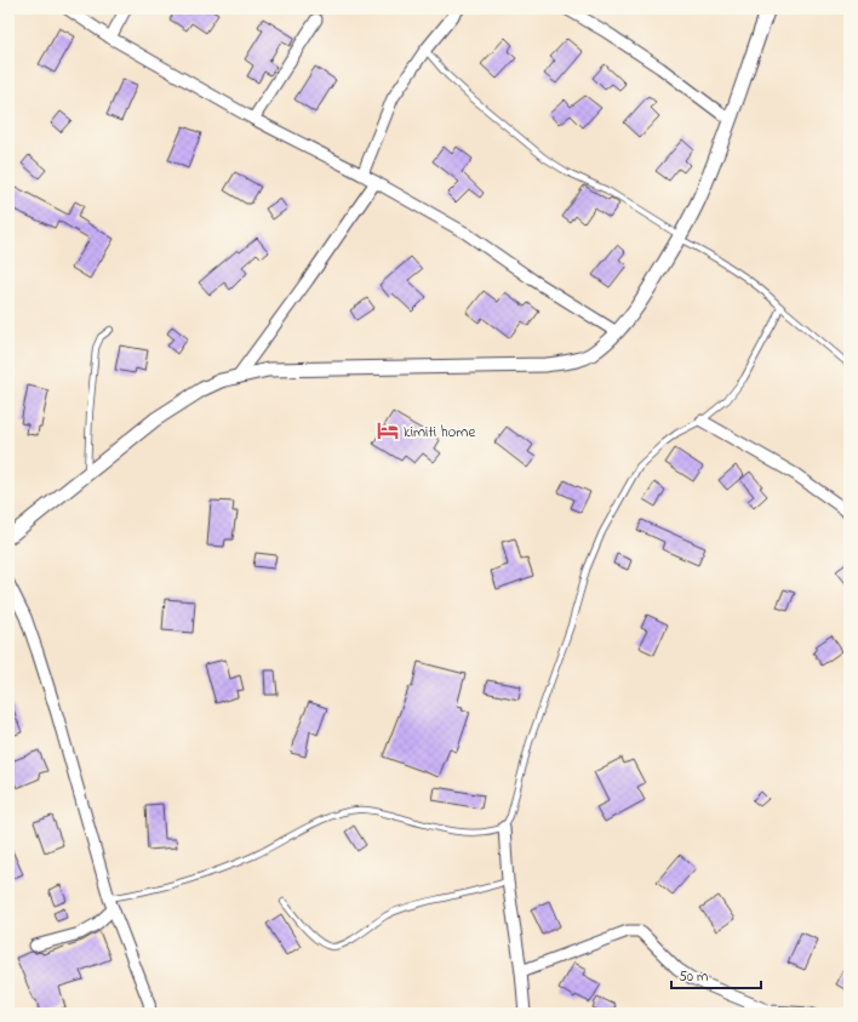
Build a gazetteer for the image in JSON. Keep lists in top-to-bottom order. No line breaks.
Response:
{"places":{"hotel":["kimiti home"]},"scale_bar":"50 m"}
